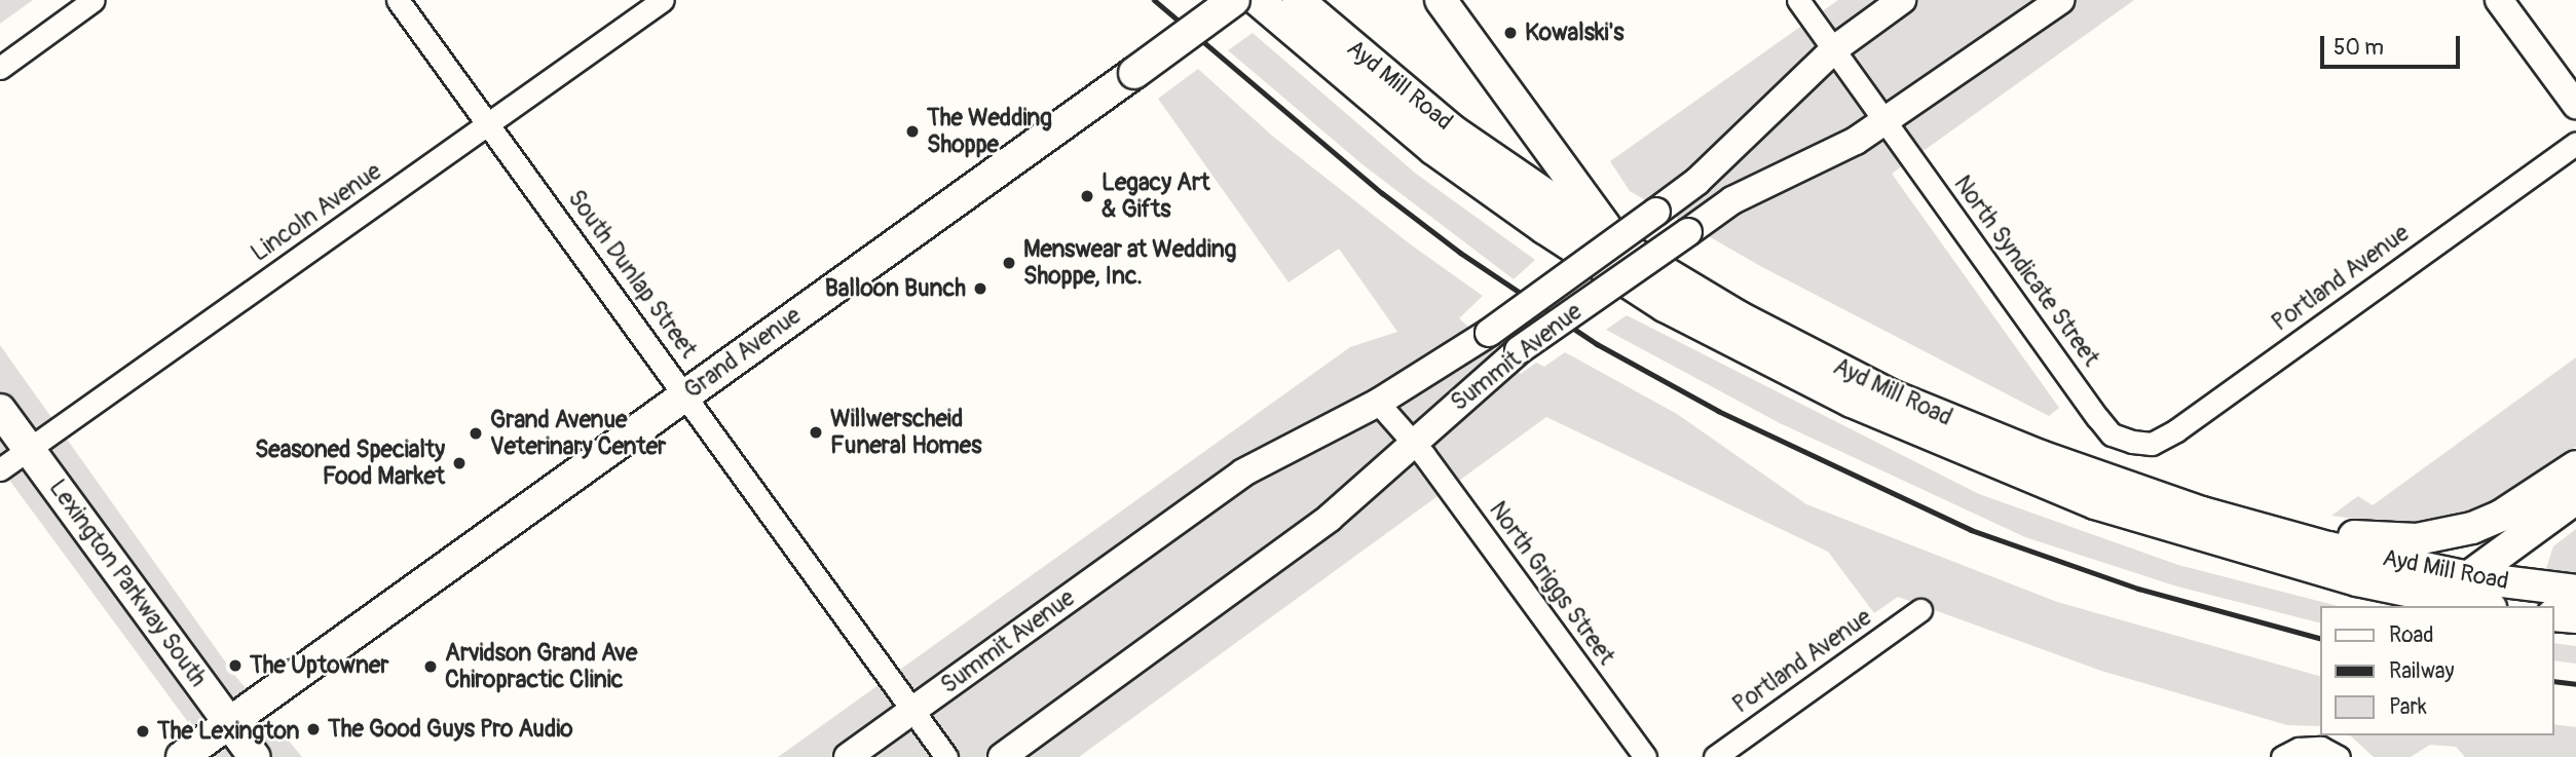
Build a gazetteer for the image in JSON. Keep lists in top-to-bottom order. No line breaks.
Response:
{"streets":{"main road":["Ayd Mill Road","Grand Avenue","Lexington Parkway South"],"street":["Lincoln Avenue","North Syndicate Street","South Dunlap Street","Portland Avenue","Summit Avenue","North Griggs Street"]},"crossings":[["Lincoln Avenue","South Dunlap Street"],["Lincoln Avenue","Lexington Parkway South"],["North Syndicate Street","Portland Avenue"],["North Syndicate Street","Summit Avenue"],["South Dunlap Street","Grand Avenue"],["South Dunlap Street","Summit Avenue"],["Grand Avenue","Lexington Parkway South"],["Summit Avenue","North Griggs Street"]],"places":["Kowalski's","The Wedding Shoppe","Legacy Art & Gifts","Menswear at Wedding Shoppe, Inc.","Balloon Bunch","Willwerscheid Funeral Homes","Grand Avenue Veterinary Center","Seasoned Specialty Food Market","The Uptowner","Arvidson Grand Ave Chiropractic Clinic","The Good Guys Pro Audio","The Lexington"],"legend":["Road","Railway","Park"],"scale_bar":"50 m"}
